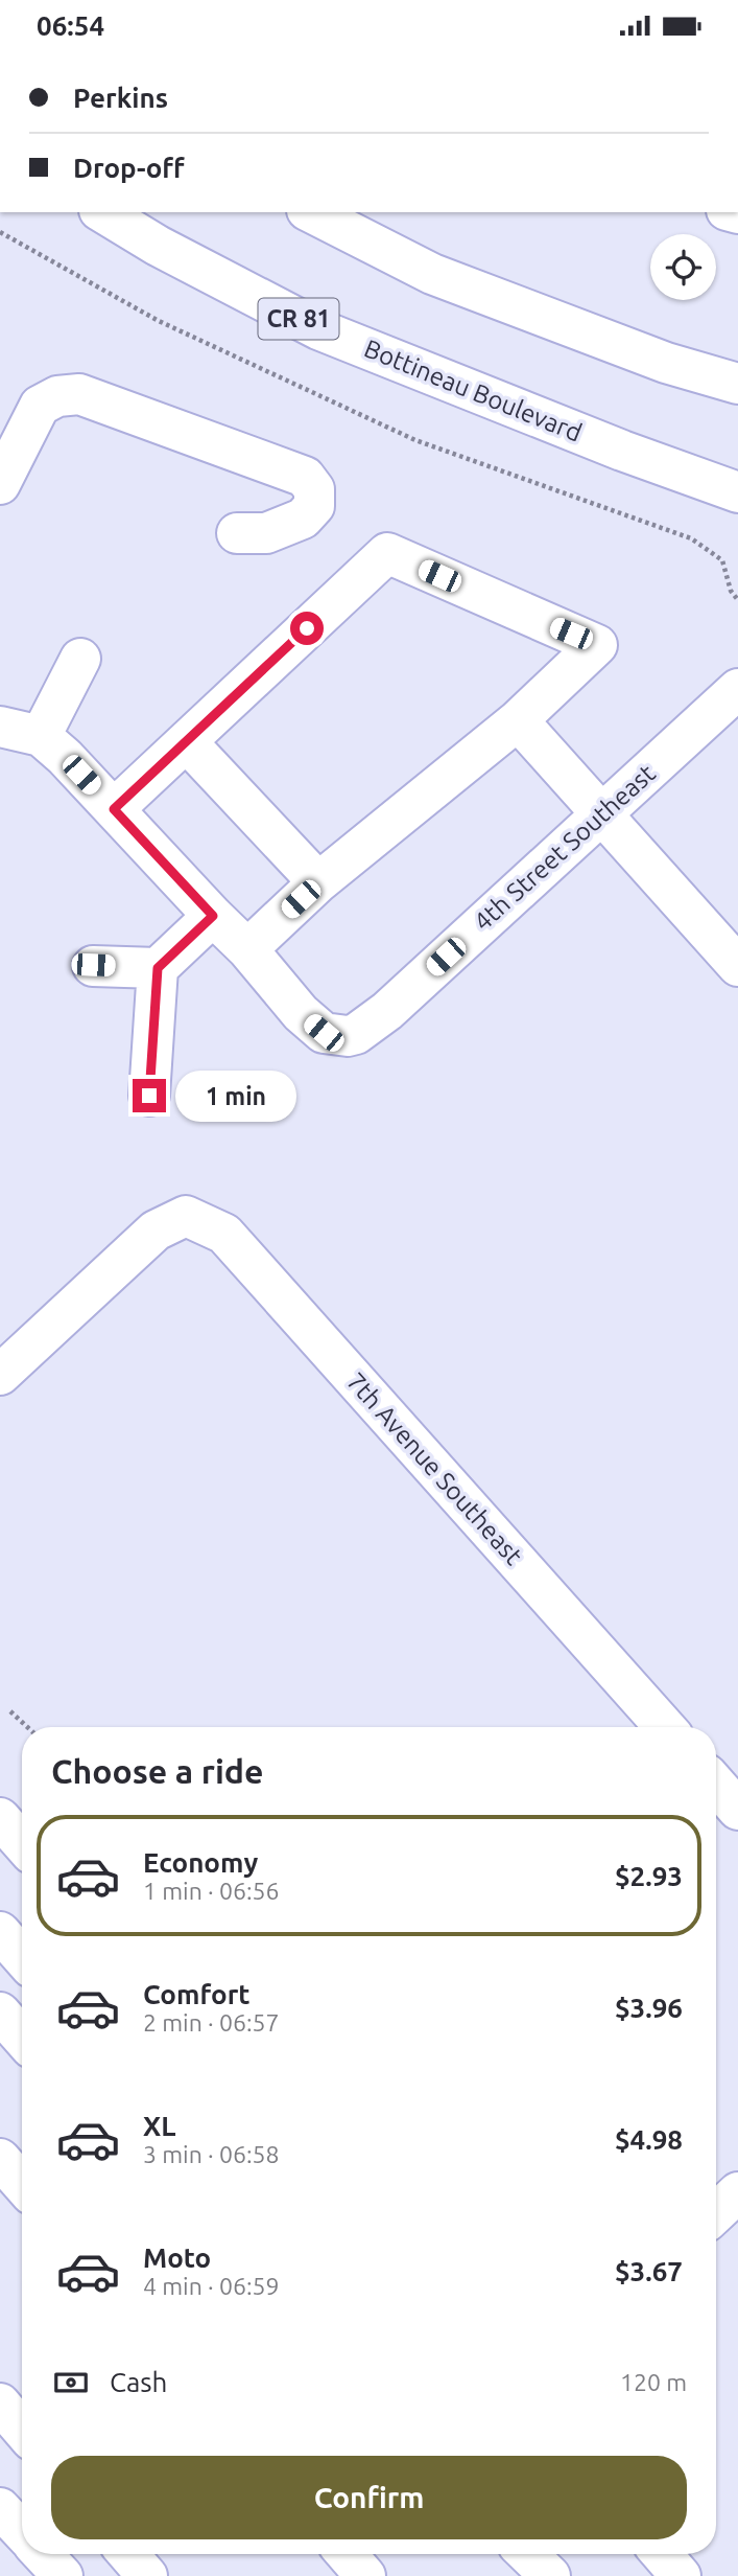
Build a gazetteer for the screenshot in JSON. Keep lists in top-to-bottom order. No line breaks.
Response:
{"streets":{"main road":["CR 81","Bottineau Boulevard","4th Street Southeast","7th Avenue Southeast"]},"page":{"status":"06:54","banner":["Perkins","Drop-off"],"bubble":"1 min","heading":"Choose a ride","list":[{"name":"Economy","note":"1 min · 06:56","value":"$2.93"},{"name":"Comfort","note":"2 min · 06:57","value":"$3.96"},{"name":"XL","note":"3 min · 06:58","value":"$4.98"},{"name":"Moto","note":"4 min · 06:59","value":"$3.67"}],"pay":["Cash","120 m"],"buttons":"Confirm"}}
